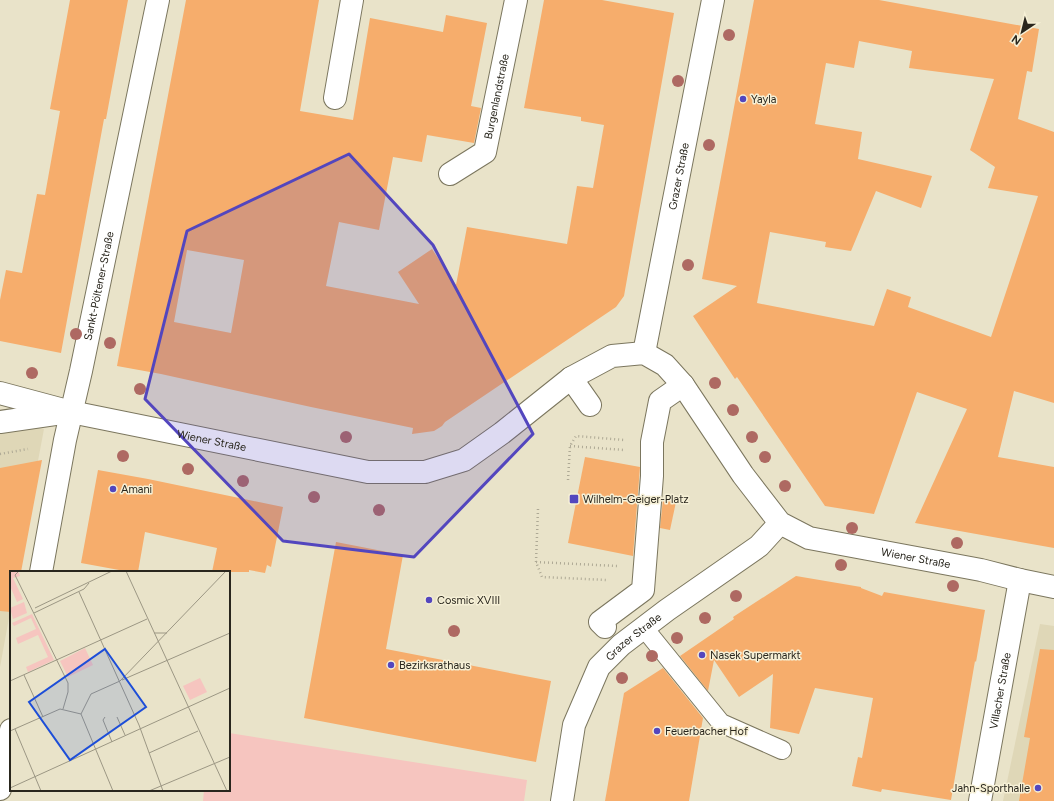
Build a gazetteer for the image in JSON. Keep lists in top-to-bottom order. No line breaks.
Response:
{"streets":{"street":["Burgenlandstraße","Grazer Straße","Sankt-Pöltener-Straße","Wiener Straße","Villacher Straße"]},"crossings":[["Grazer Straße","Wiener Straße"],["Sankt-Pöltener-Straße","Wiener Straße"],["Wiener Straße","Villacher Straße"]],"places":{"other":["Yayla","Amani","Cosmic XVIII","Nasek Supermarkt","Bezirksrathaus","Feuerbacher Hof","Jahn-Sporthalle"],"transit":["Wilhelm-Geiger-Platz"]},"north":"bottom left"}
